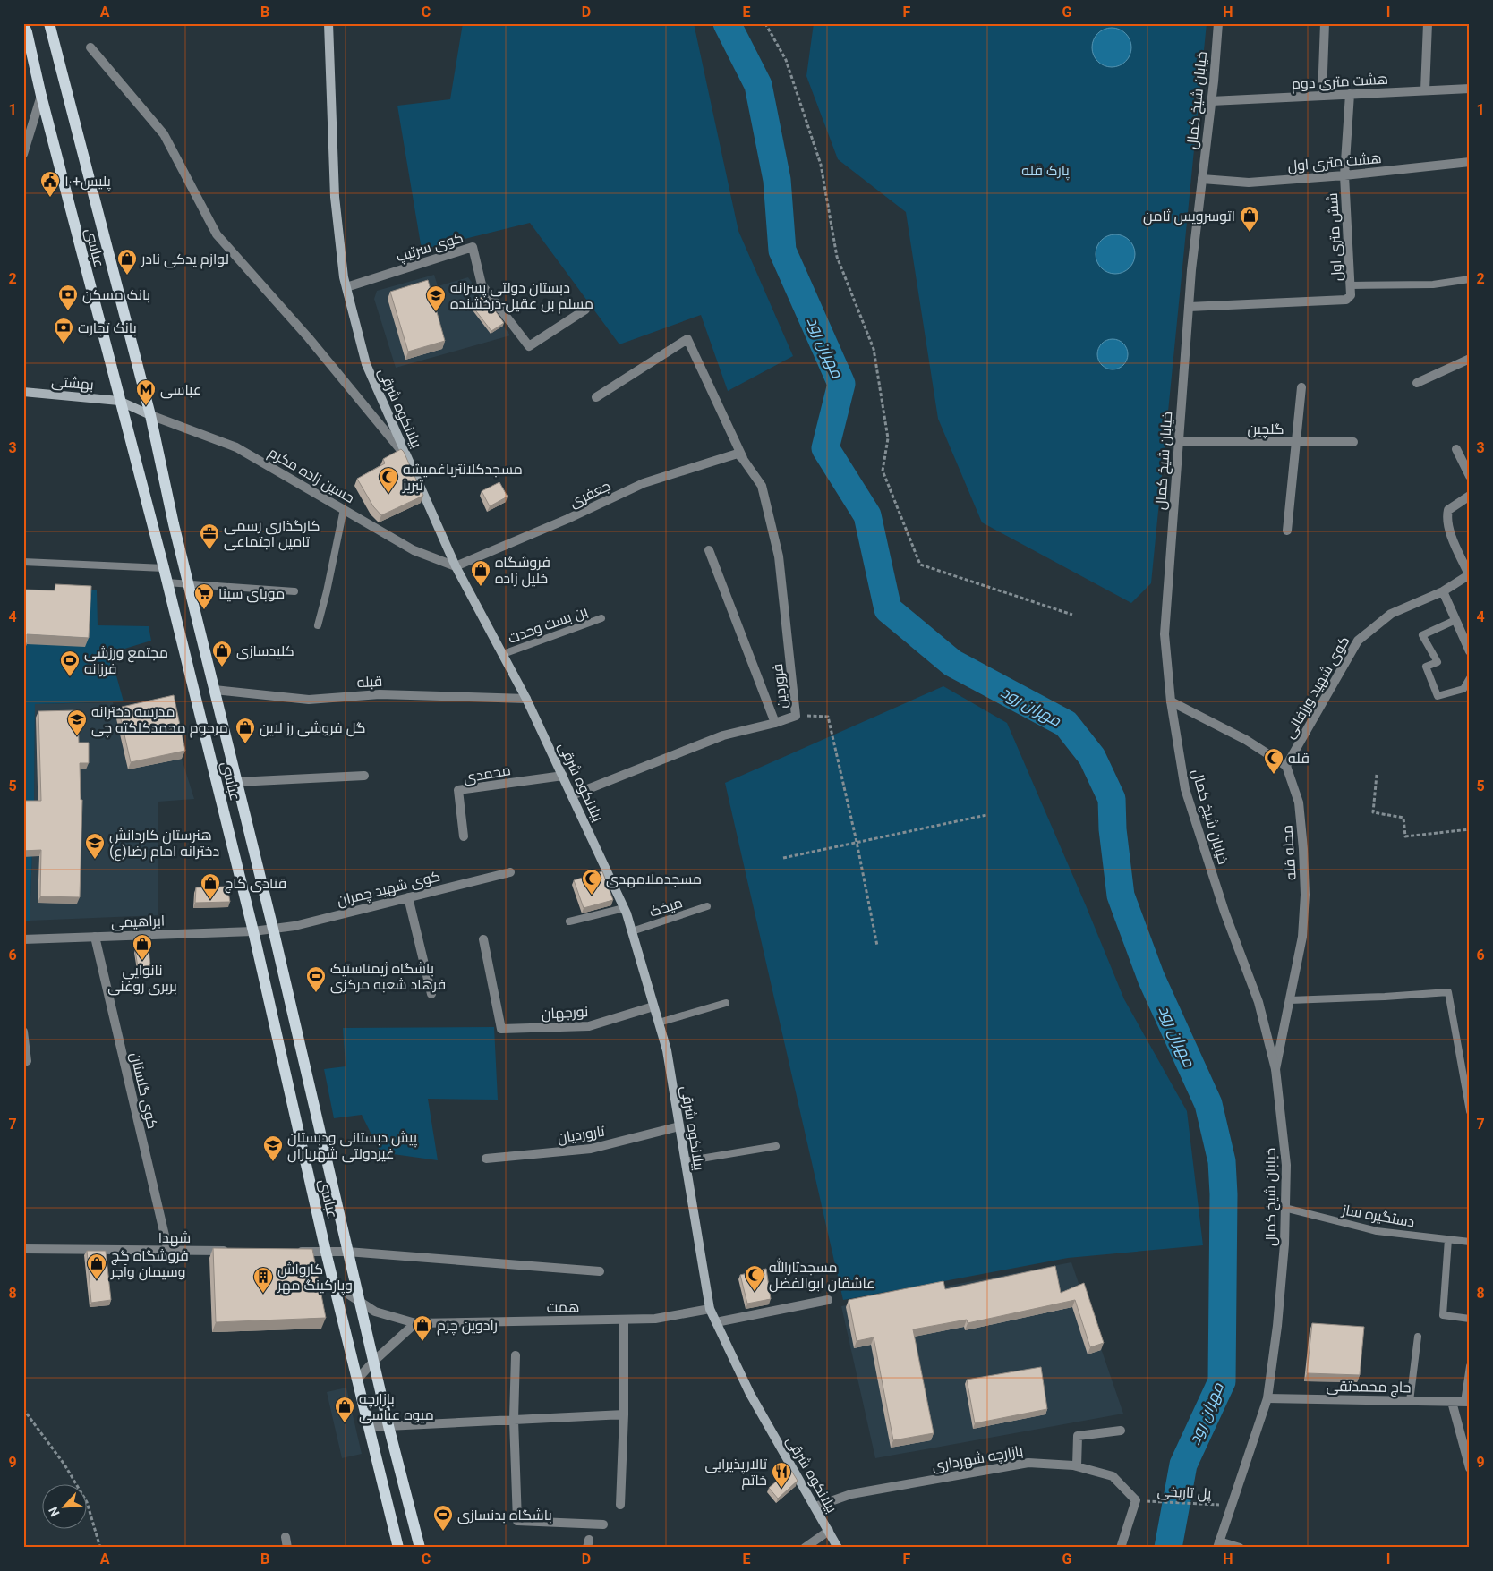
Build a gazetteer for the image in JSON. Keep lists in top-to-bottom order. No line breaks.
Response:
{"streets":{"main road":["عباسى","بهشتی","بیلانکوه شرقی"],"street":["هشت متری دوم","خیابان شیخ کمال","هشت متری اول","شش متری اول","کوی سرتیپ","گلچین","حسین زاده مکرم","جعفری","قبله","فروردین","کوی شهید ورزفانی","محمدی","محله قله","کوی شهید چمران","ابراهیمی","نورجهان","کوی گلستان","تاروردیان","شهدا","همت","حاج محمدتقی","بازارچه شهرداری"],"lane":["بن بست وحدت","میخک","دستگیره ساز"],"path":["پل تاریخی"]},"crossings":[["هشت متری دوم","خیابان شیخ کمال"],["هشت متری دوم","شش متری اول"],["خیابان شیخ کمال","هشت متری اول"],["خیابان شیخ کمال","شش متری اول"],["خیابان شیخ کمال","گلچین"],["خیابان شیخ کمال","محله قله"],["خیابان شیخ کمال","دستگیره ساز"],["خیابان شیخ کمال","حاج محمدتقی"],["خیابان شیخ کمال","پل تاریخی"],["هشت متری اول","شش متری اول"],["کوی سرتیپ","بیلانکوه شرقی"],["عباسى","بهشتی"],["عباسى","حسین زاده مکرم"],["عباسى","قبله"],["عباسى","کوی شهید چمران"],["عباسى","ابراهیمی"],["عباسى","همت"],["بهشتی","حسین زاده مکرم"],["بیلانکوه شرقی","حسین زاده مکرم"],["بیلانکوه شرقی","جعفری"],["بیلانکوه شرقی","بن بست وحدت"],["بیلانکوه شرقی","قبله"],["بیلانکوه شرقی","فروردین"],["بیلانکوه شرقی","محمدی"],["بیلانکوه شرقی","میخک"],["بیلانکوه شرقی","نورجهان"],["بیلانکوه شرقی","تاروردیان"],["بیلانکوه شرقی","همت"],["بیلانکوه شرقی","بازارچه شهرداری"],["حسین زاده مکرم","جعفری"],["جعفری","فروردین"],["کوی شهید ورزفانی","محله قله"],["کوی شهید چمران","ابراهیمی"],["ابراهیمی","کوی گلستان"],["کوی گلستان","شهدا"],["بازارچه شهرداری","پل تاریخی"]],"water":["مهران رود"],"parks":["پارک قله"],"places":{"public building":["پلیس+۱۰"],"shop":["اتوسرویس ثامن","لوازم یدکی نادر","فروشگاه خلیل زاده","کلیدسازی","گل فروشی رز لاین","قنادی کاج","نانوایی بربری روغنی","فروشگاه گچ وسیمان وآجر","رادوین چرم","بازارچه میوه عباسی"],"bank":["بانک مسکن","بانک تجارت"],"school or university":["دبستان دولتی پسرانه مسلم بن عقیل-درخشنده","مدرسه دخترانه مرحوم محمدکلکته چی","هنرستان کاردانش دخترانه امام رضا(ع)","پیش دبستانی ودبستان غیردولتی شهریاران"],"metro station":["عباسی"],"mosque":["مسجدکلانترباغمیشه تبریز","قله","مسجدملامهدی","مسجدثارالله عاشقان ابوالفضل"],"office":["کارگذاری رسمی تامین اجتماعی"],"supermarket":["موبای سینا"],"sports":["مجتمع ورزشی فرزانه","باشگاه ژیمناستیک فرهاد شعبه مرکزی","باشگاه بدنسازی"],"building":["کارواش وپارکینگ مهر"],"restaurant":["تالارپذیرایی خاتم"]},"north":"bottom left","grid":{"columns":["A","B","C","D","E","F","G","H","I"],"rows":["1","2","3","4","5","6","7","8","9"]}}
